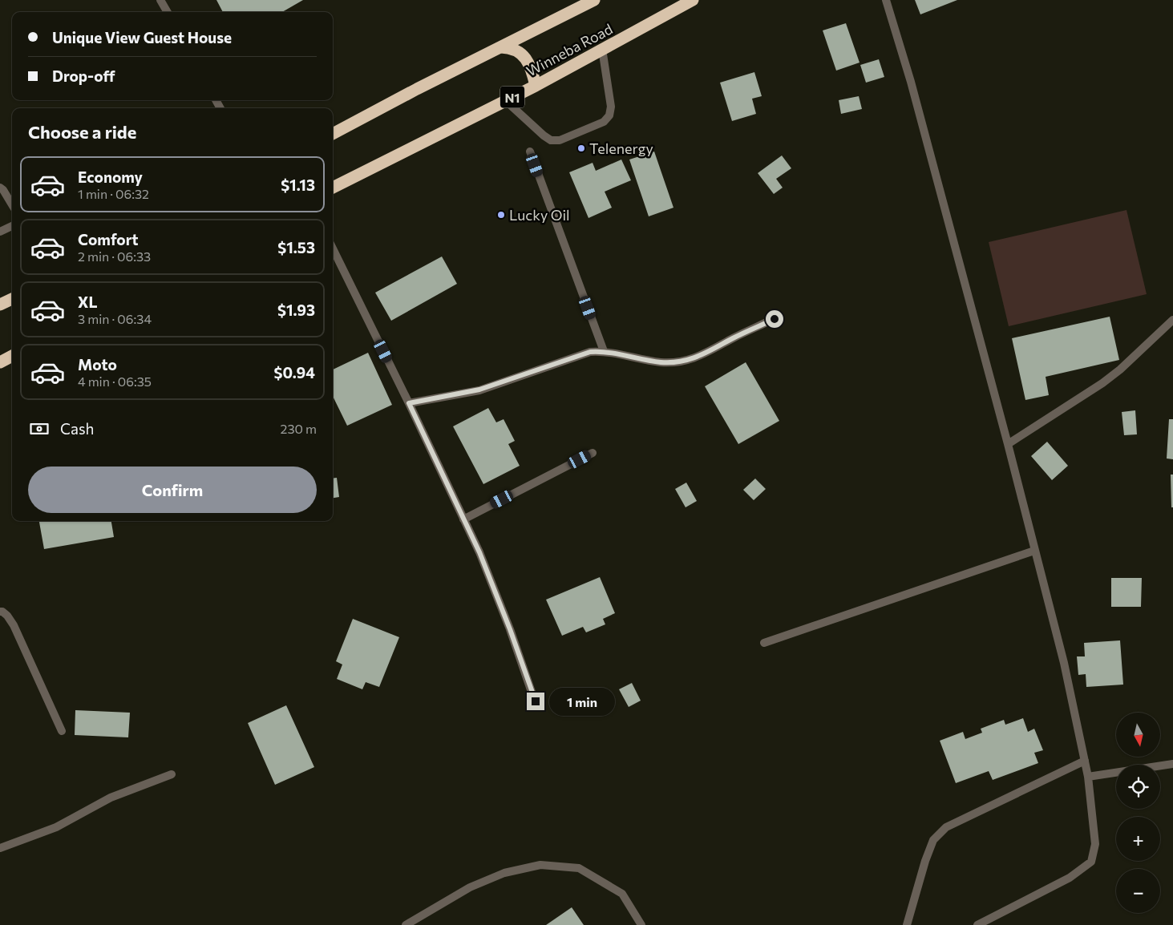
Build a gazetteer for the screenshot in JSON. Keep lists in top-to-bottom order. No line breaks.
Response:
{"streets":{"highway":["Winneba Road","N1"]},"places":["Telenergy","Lucky Oil"],"north":"bottom","page":{"banner":["Unique View Guest House","Drop-off"],"heading":"Choose a ride","list":[{"name":"Economy","note":"1 min · 06:32","value":"$1.13"},{"name":"Comfort","note":"2 min · 06:33","value":"$1.53"},{"name":"XL","note":"3 min · 06:34","value":"$1.93"},{"name":"Moto","note":"4 min · 06:35","value":"$0.94"}],"pay":["Cash","230 m"],"buttons":"Confirm","bubble":"1 min","map_buttons":["+","−"]}}
